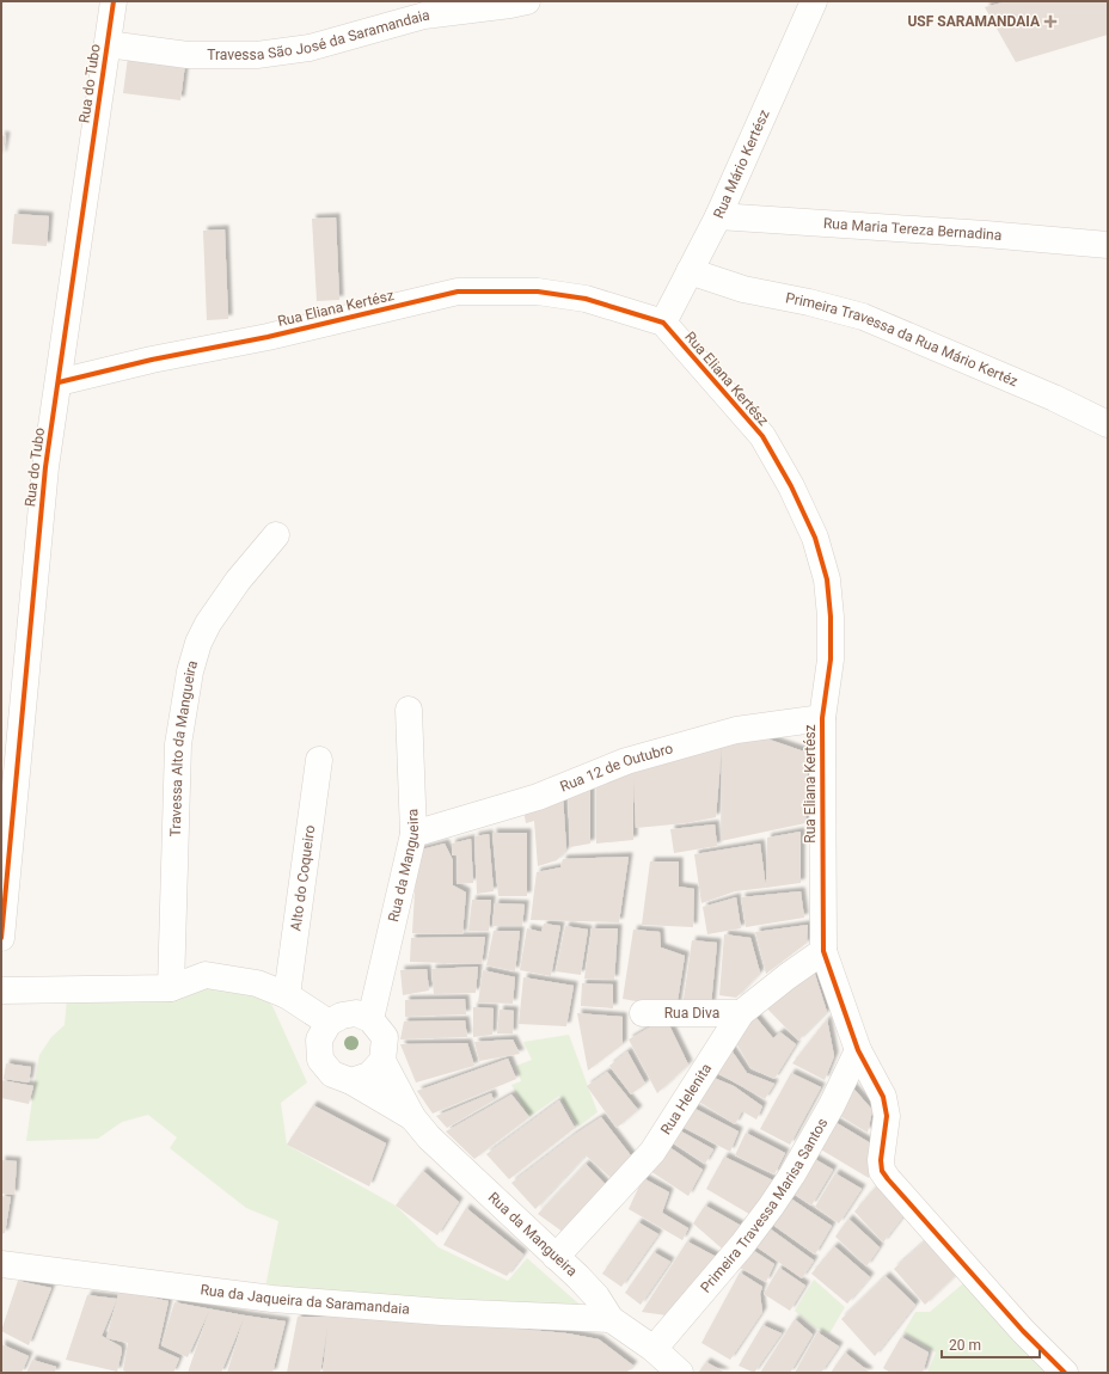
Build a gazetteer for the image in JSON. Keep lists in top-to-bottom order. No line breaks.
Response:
{"streets":{"street":["Travessa São José da Saramandaia","Rua do Tubo","Rua Mário Kertész","Rua Maria Tereza Bernadina","Rua Eliana Kertész","Primeira Travessa da Rua Mário Kertéz","Travessa Alto da Mangueira","Rua 12 de Outubro","Rua da Mangueira","Alto do Coqueiro","Rua Diva","Rua Helenita","Primeira Travessa Marisa Santos","Rua da Jaqueira da Saramandaia"]},"crossings":[["Travessa São José da Saramandaia","Rua do Tubo"],["Rua do Tubo","Rua Eliana Kertész"],["Rua Mário Kertész","Rua Maria Tereza Bernadina"],["Rua Mário Kertész","Rua Eliana Kertész"],["Rua Mário Kertész","Primeira Travessa da Rua Mário Kertéz"],["Rua Eliana Kertész","Rua 12 de Outubro"],["Rua Eliana Kertész","Rua Helenita"],["Rua Eliana Kertész","Primeira Travessa Marisa Santos"],["Rua 12 de Outubro","Rua da Mangueira"],["Rua da Mangueira","Rua Helenita"],["Rua da Mangueira","Primeira Travessa Marisa Santos"],["Rua da Mangueira","Rua da Jaqueira da Saramandaia"],["Rua Diva","Rua Helenita"]],"places":{"health":["USF SARAMANDAIA"]},"scale_bar":"20 m"}
